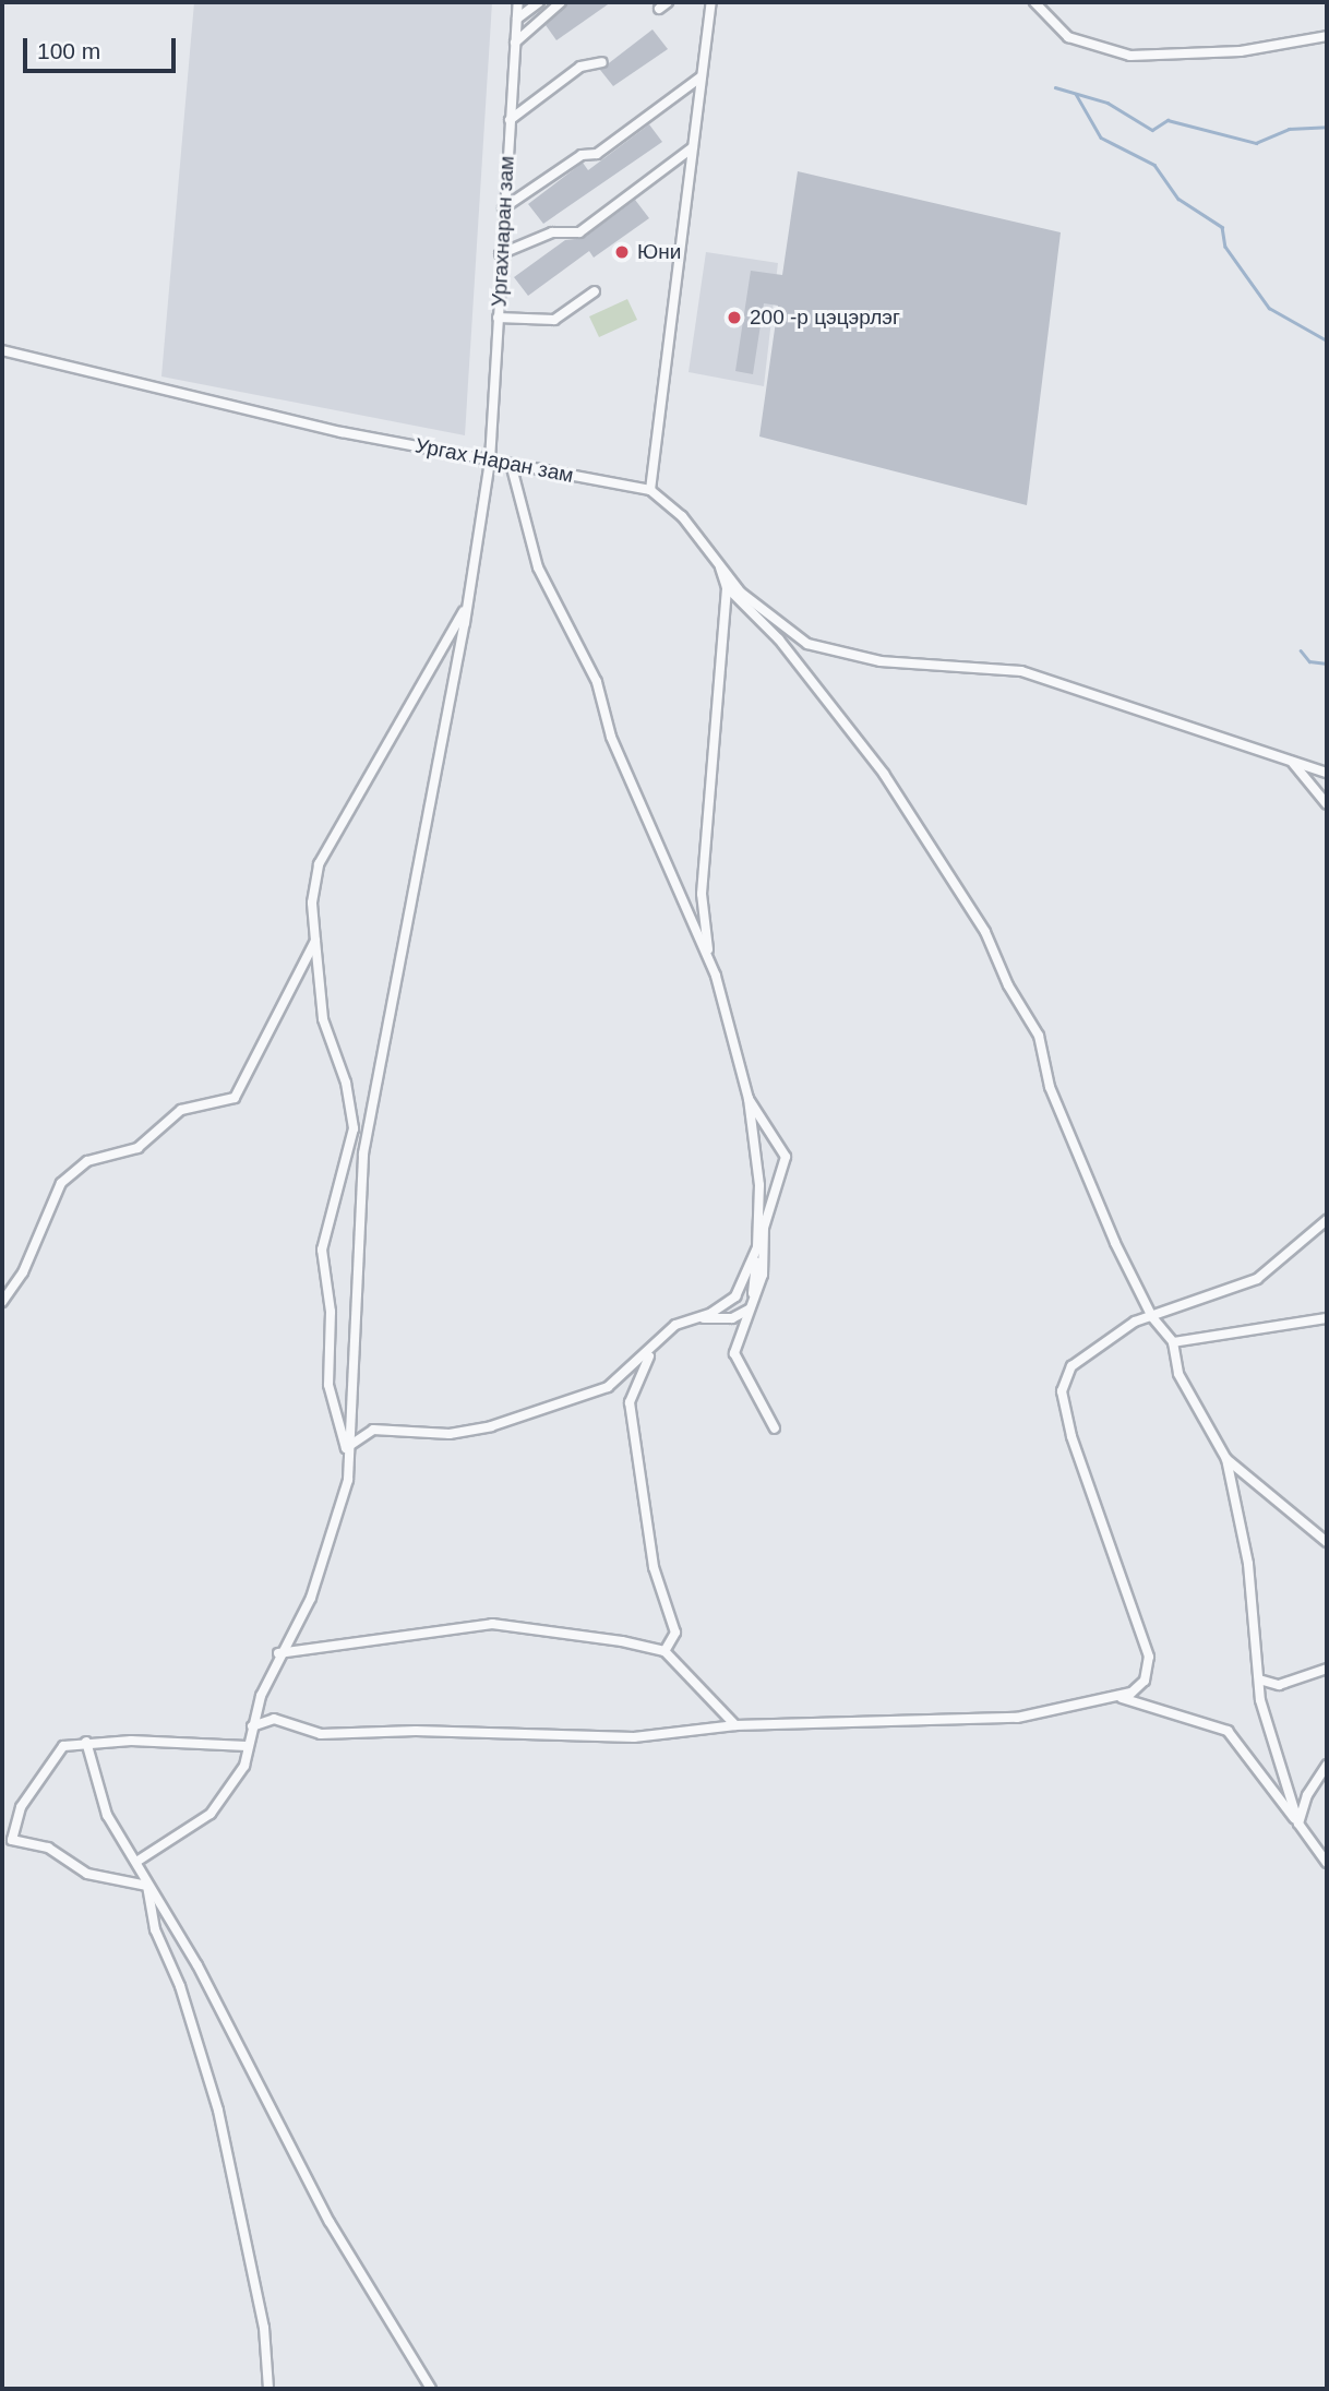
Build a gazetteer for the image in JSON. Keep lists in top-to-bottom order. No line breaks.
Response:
{"streets":{"street":["Ургахнаран зам","Ургах Наран зам"]},"crossings":[["Ургахнаран зам","Ургах Наран зам"]],"places":["Юни","200 -р цэцэрлэг"],"scale_bar":"100 m"}
